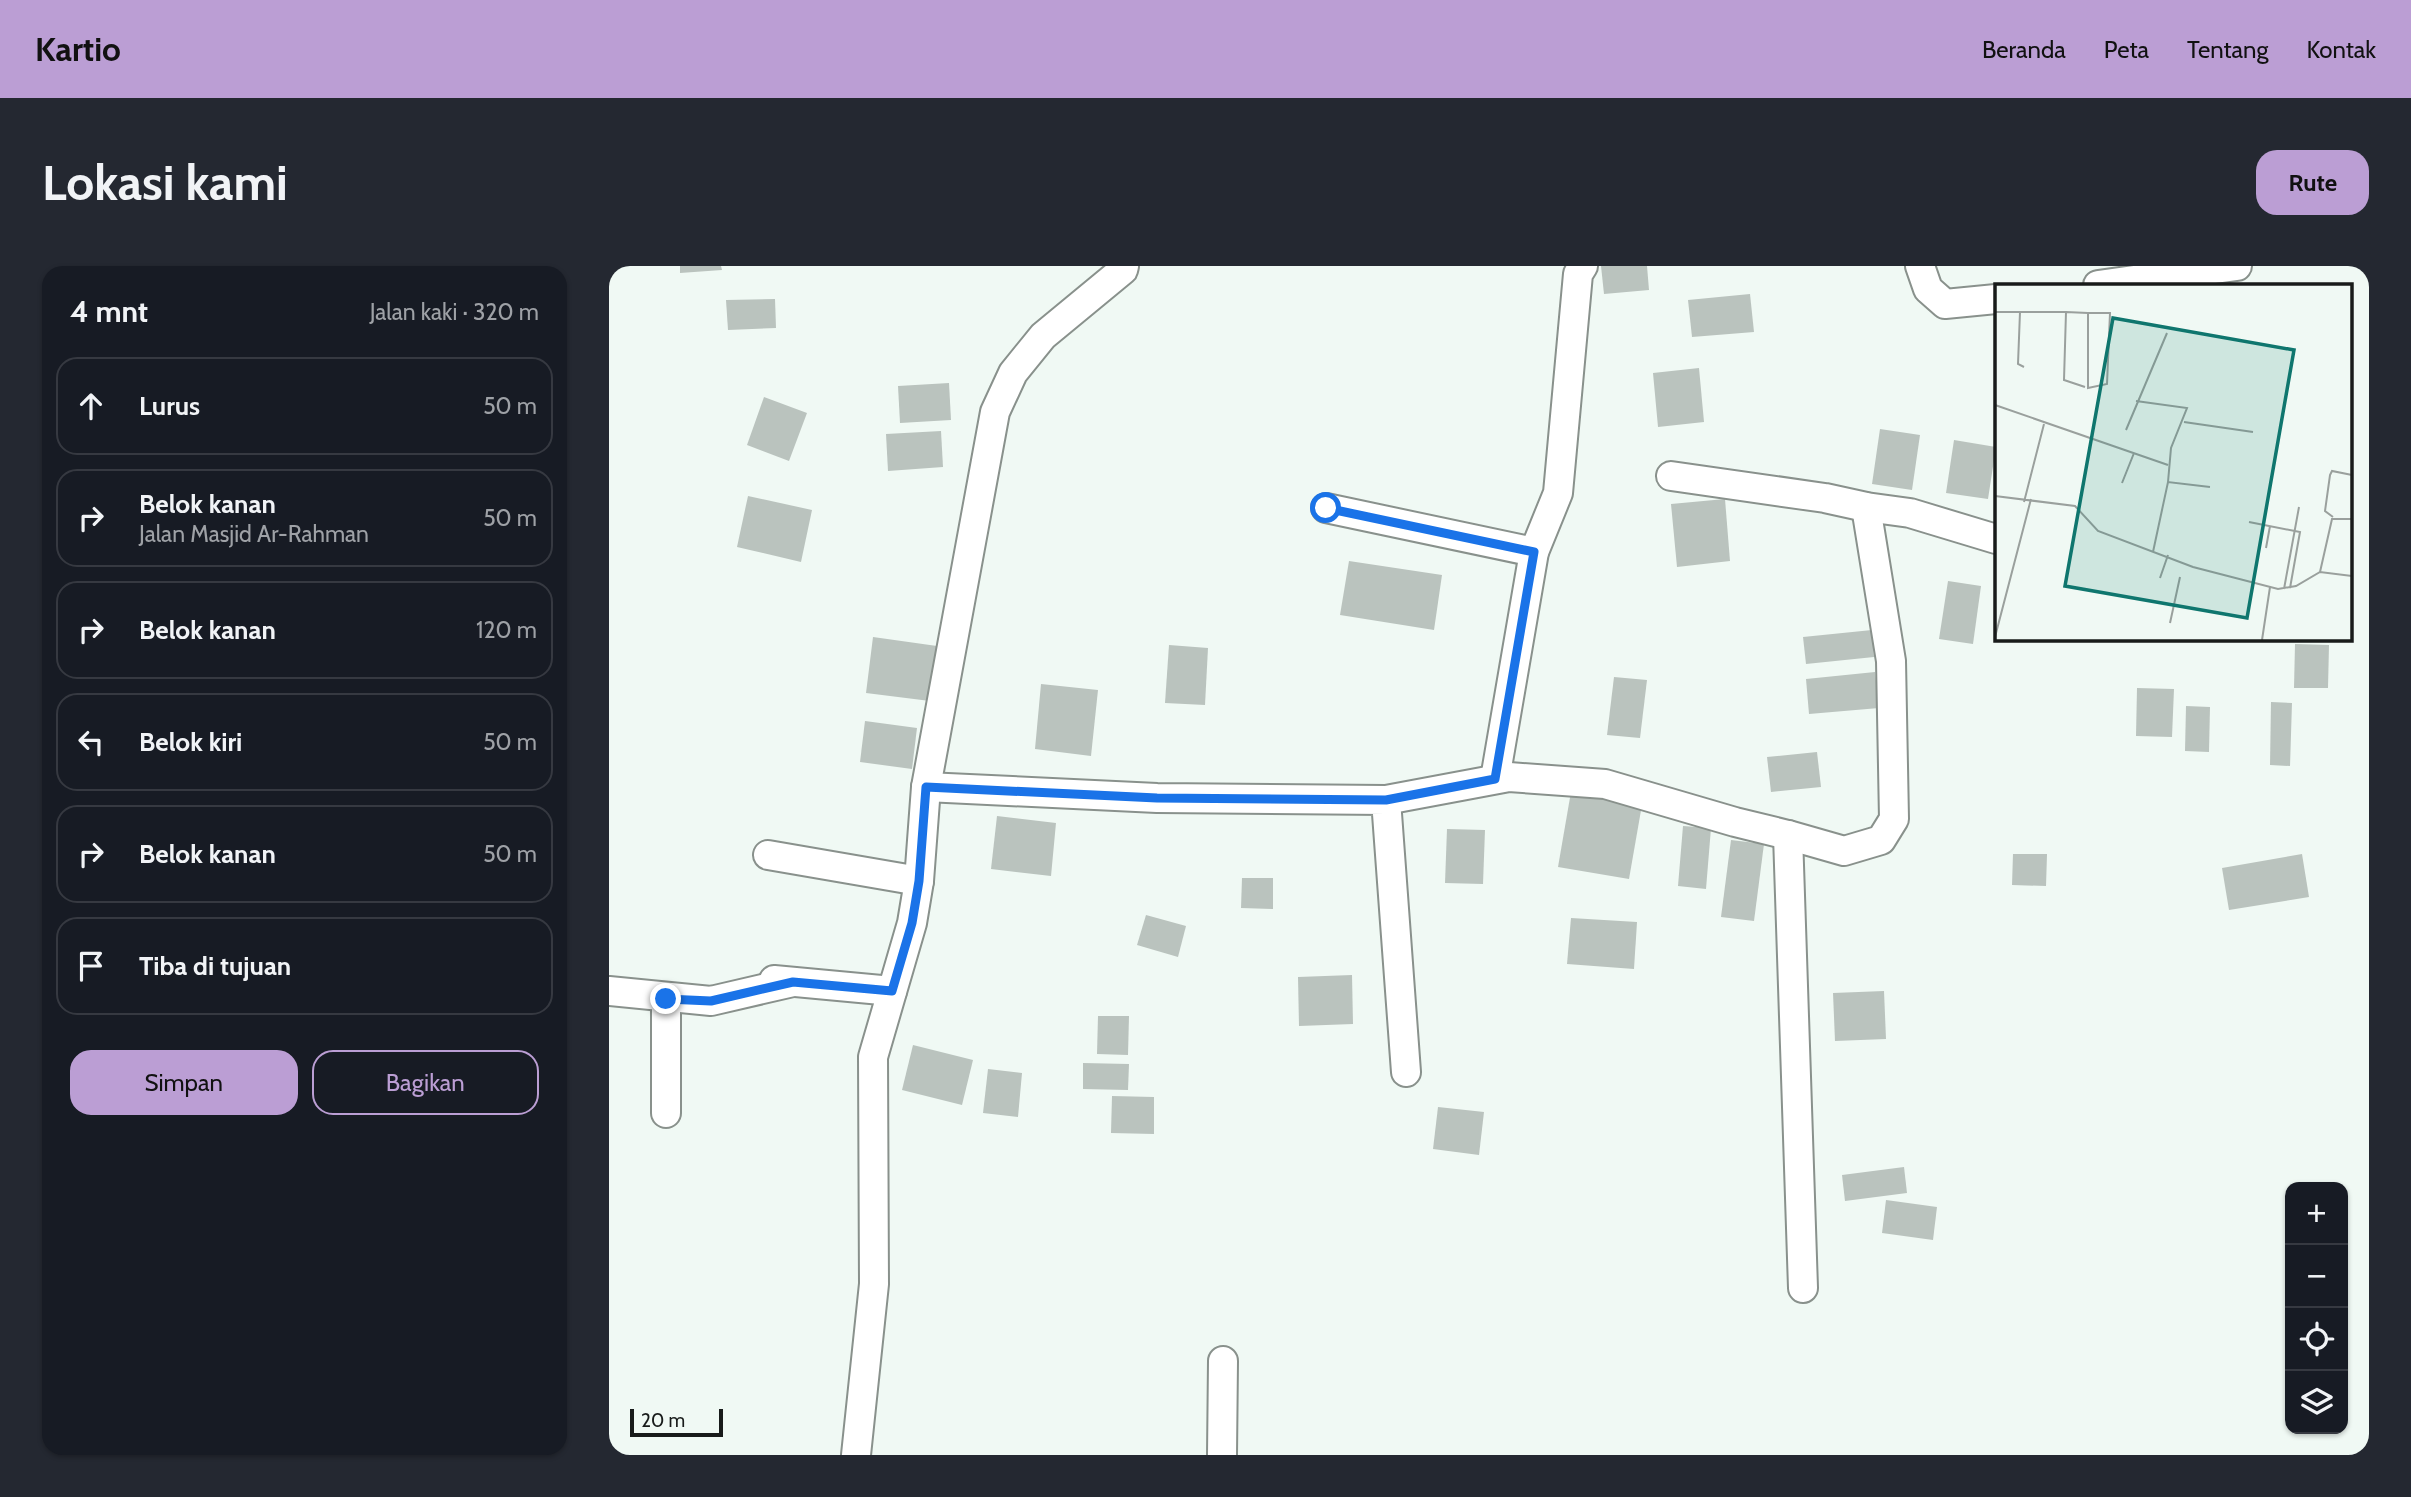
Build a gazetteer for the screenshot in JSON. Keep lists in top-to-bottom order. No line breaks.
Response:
{"scale_bar":"20 m","page":{"header":"Kartio","nav":["Beranda","Peta","Tentang","Kontak"],"buttons":["Rute",["Simpan","Bagikan"]],"title":"Lokasi kami","heading":["4 mnt","Jalan kaki · 320 m"],"list":[["Lurus","50 m"],["Belok kanan","Jalan Masjid Ar-Rahman","50 m"],["Belok kanan","120 m"],["Belok kiri","50 m"],["Belok kanan","50 m"],"Tiba di tujuan"],"map_buttons":["+","−"],"scale":"20 m"}}
